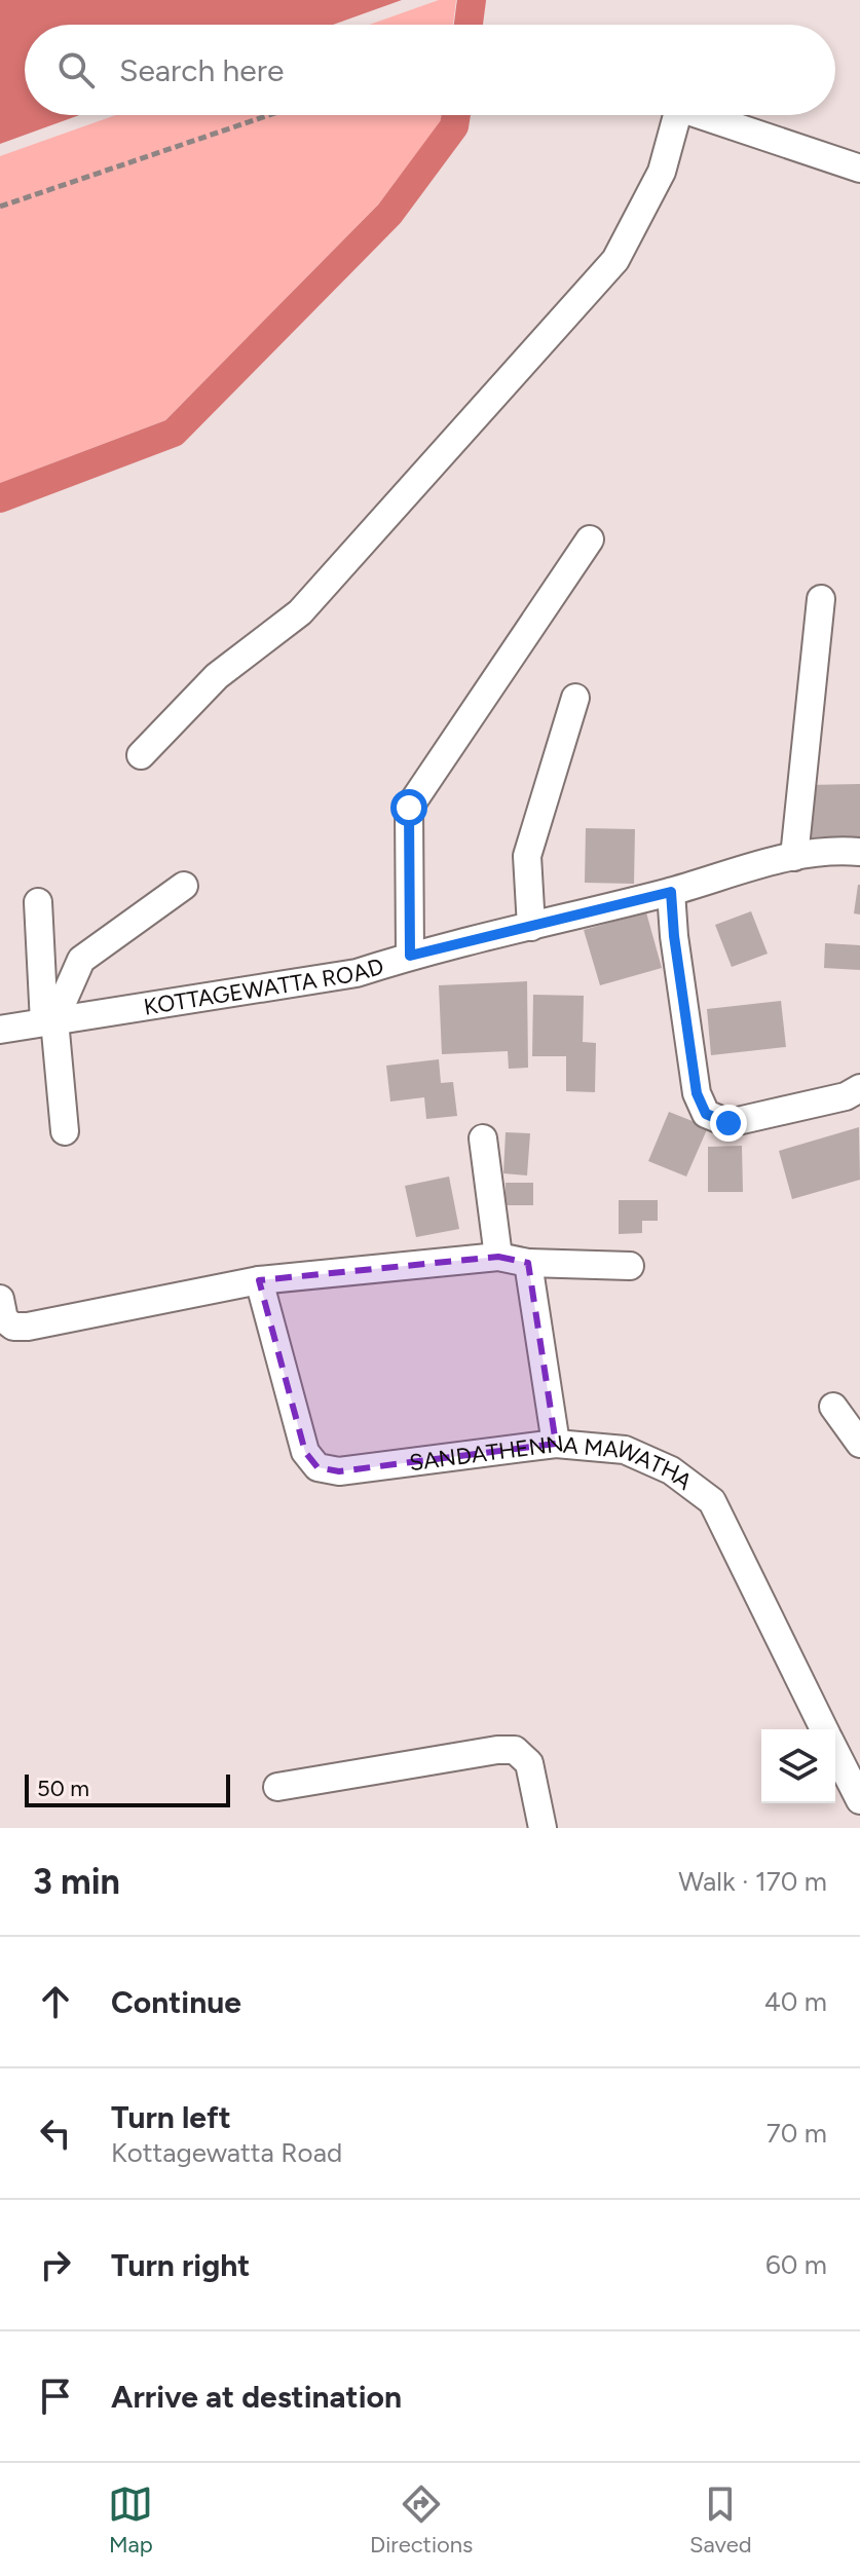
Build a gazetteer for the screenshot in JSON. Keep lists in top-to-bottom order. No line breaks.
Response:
{"streets":{"street":["KOTTAGEWATTA ROAD","SANDATHENNA MAWATHA"]},"scale_bar":"50 m","page":{"search":"Search here","scale":"50 m","heading":["3 min","Walk · 170 m"],"list":[["Continue","40 m"],["Turn left","Kottagewatta Road","70 m"],["Turn right","60 m"],"Arrive at destination"],"nav":["Map","Directions","Saved"]}}
